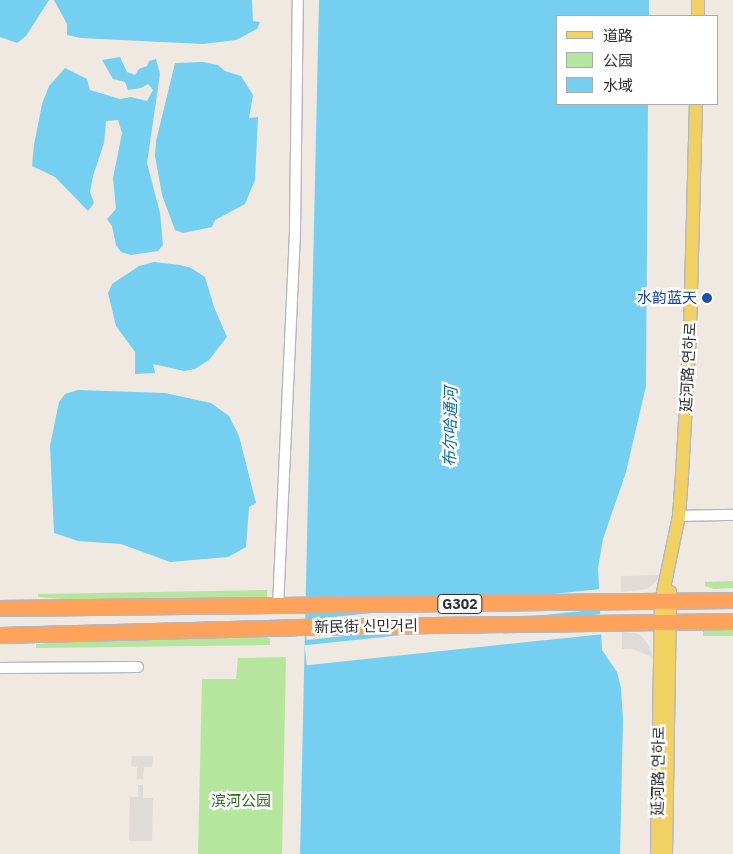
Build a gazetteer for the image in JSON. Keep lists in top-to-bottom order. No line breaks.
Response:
{"streets":{"highway":["G302","新民街 신민거리"],"main road":["延河路 연하로"]},"crossings":[["延河路 연하로","新民街 신민거리"]],"water":["布尔哈通河"],"parks":["滨河公园"],"places":["水韵蓝天"],"legend":["道路","公园","水域"]}
